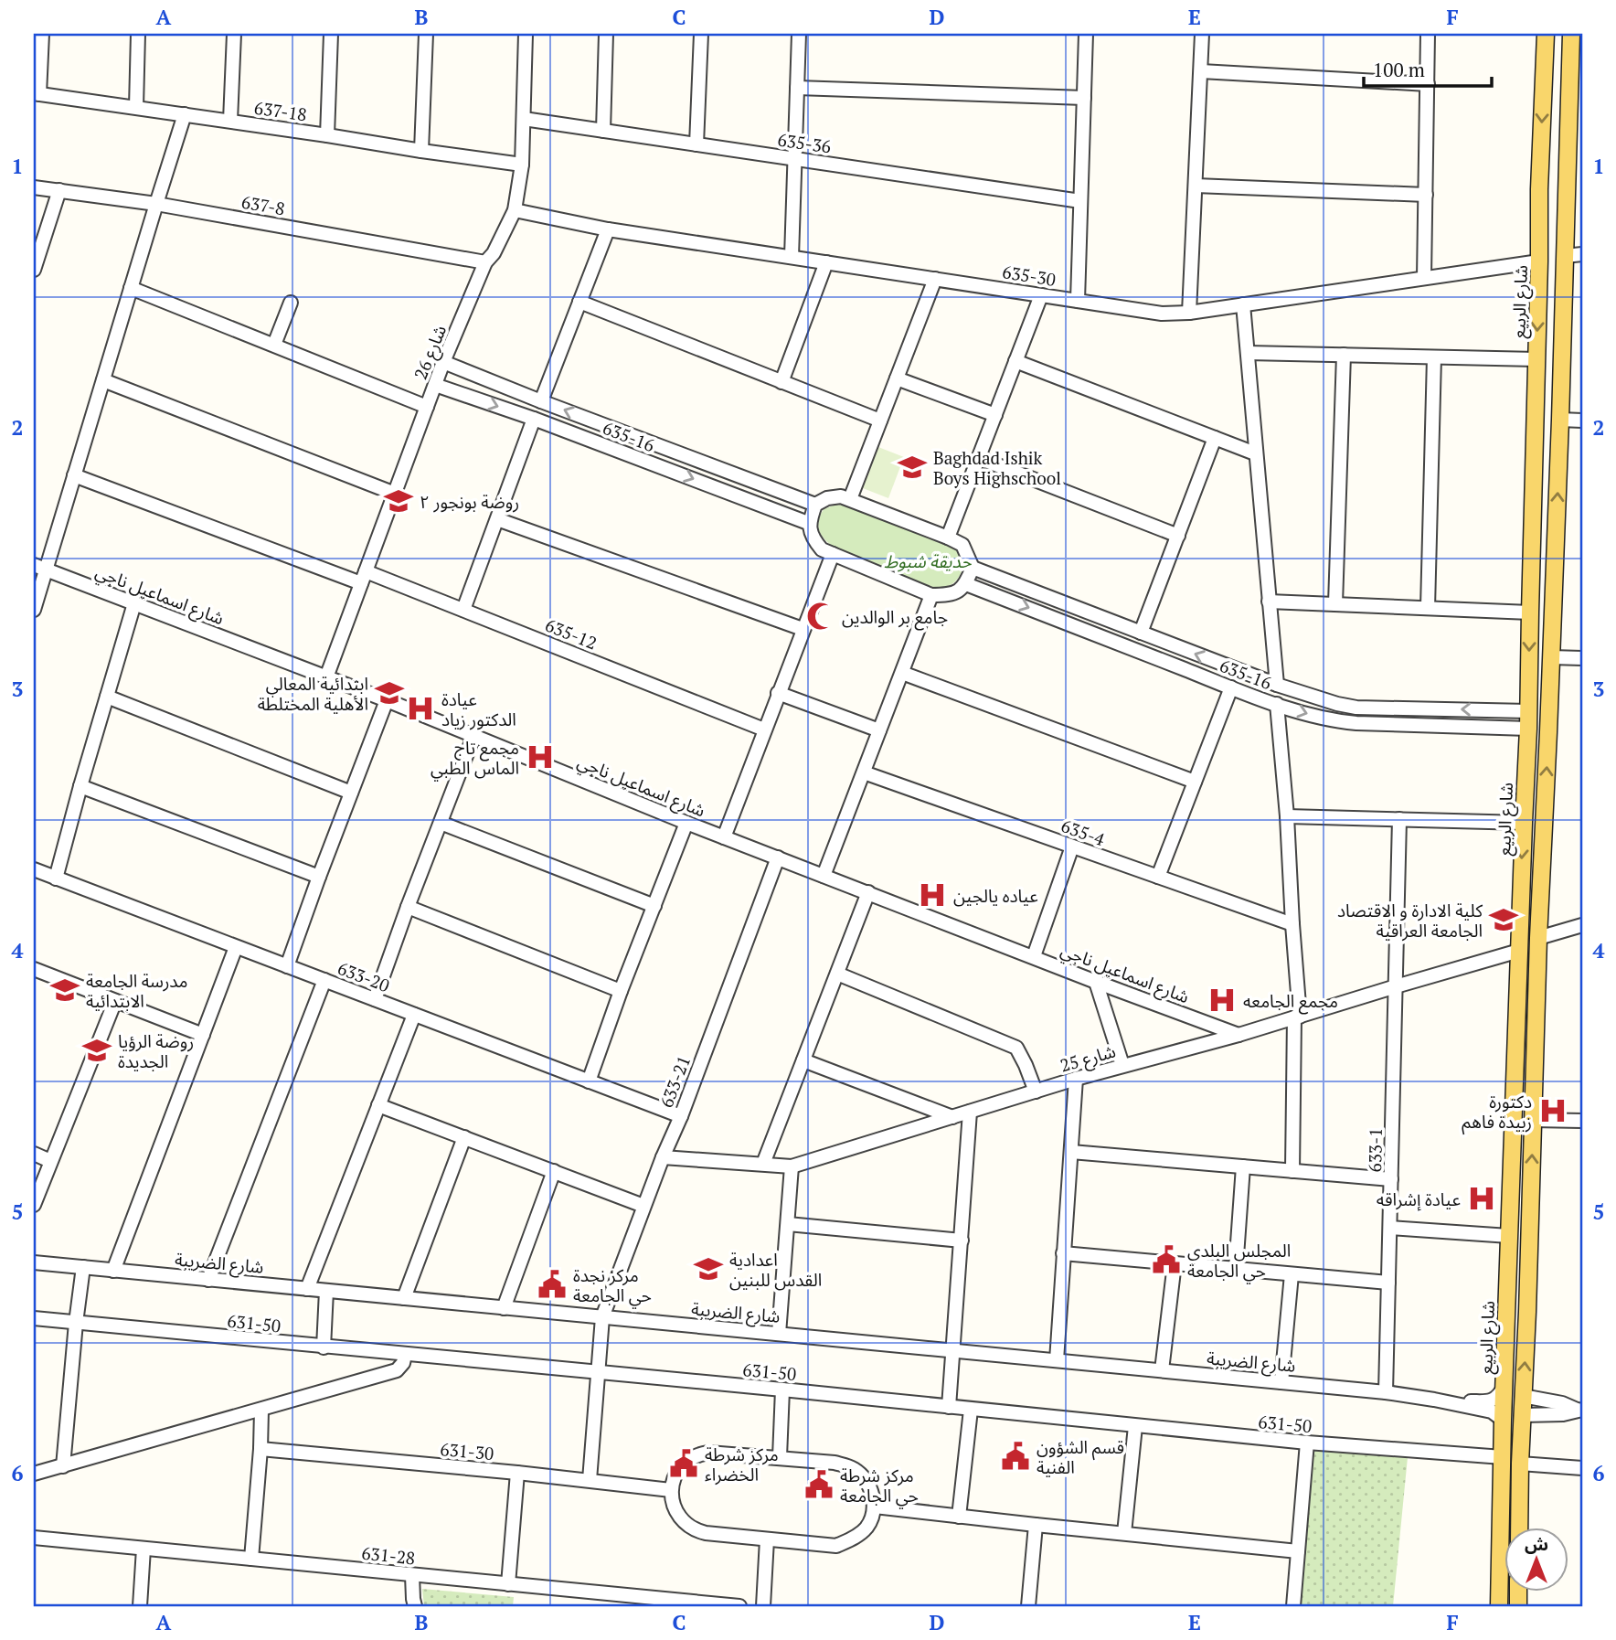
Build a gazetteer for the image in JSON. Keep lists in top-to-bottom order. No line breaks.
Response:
{"streets":{"main road":["شارع الربيع"],"street":["637-18","635-36","637-8","635-30","شارع 26","635-16","شارع اسماعيل ناجي","635-12","635-4","633-20","شارع 25","633-21","633-1","شارع الضريبة","631-50","631-30","631-28"]},"crossings":[["637-18","شارع 26"],["635-36","شارع 26"],["637-8","شارع 26"],["635-30","شارع الربيع"],["635-30","شارع 26"],["شارع الربيع","635-16"],["شارع الربيع","شارع 25"],["شارع الربيع","شارع الضريبة"],["شارع الربيع","631-50"],["شارع 26","635-16"],["شارع 26","شارع اسماعيل ناجي"],["شارع 26","635-12"],["شارع اسماعيل ناجي","شارع 25"],["شارع اسماعيل ناجي","633-21"],["633-20","633-21"],["شارع 25","633-21"],["شارع 25","633-1"],["633-21","شارع الضريبة"],["633-21","631-50"],["633-21","631-30"],["633-1","شارع الضريبة"]],"parks":["حديقة شبوط"],"places":{"school or university":["Baghdad Ishik Boys Highschool","روضة بونجور ٢","ابتدائية المعالي الأهلية المختلطة","كلية الادارة و الاقتصاد الجامعة العراقية","مدرسة الجامعة الابتدائية","روضة الرؤيا الجديدة","اعدادية القدس للبنين"],"mosque":["جامع بر الوالدين"],"hospital":["عيادة الدكتور زياد","مجمع تاج الماس الطبي","عياده يالجين","مجمع الجامعه","دكتورة زبيدة فاهم","عيادة إشراقه"],"public building":["المجلس البلدي حي الجامعة","مركز نجدة حي الجامعة","قسم الشؤون الفنية","مركز شرطة الخضراء","مركز شرطة حي الجامعة"]},"scale_bar":"100 m","north":"top","grid":{"columns":["A","B","C","D","E","F"],"rows":["1","2","3","4","5","6"]}}
